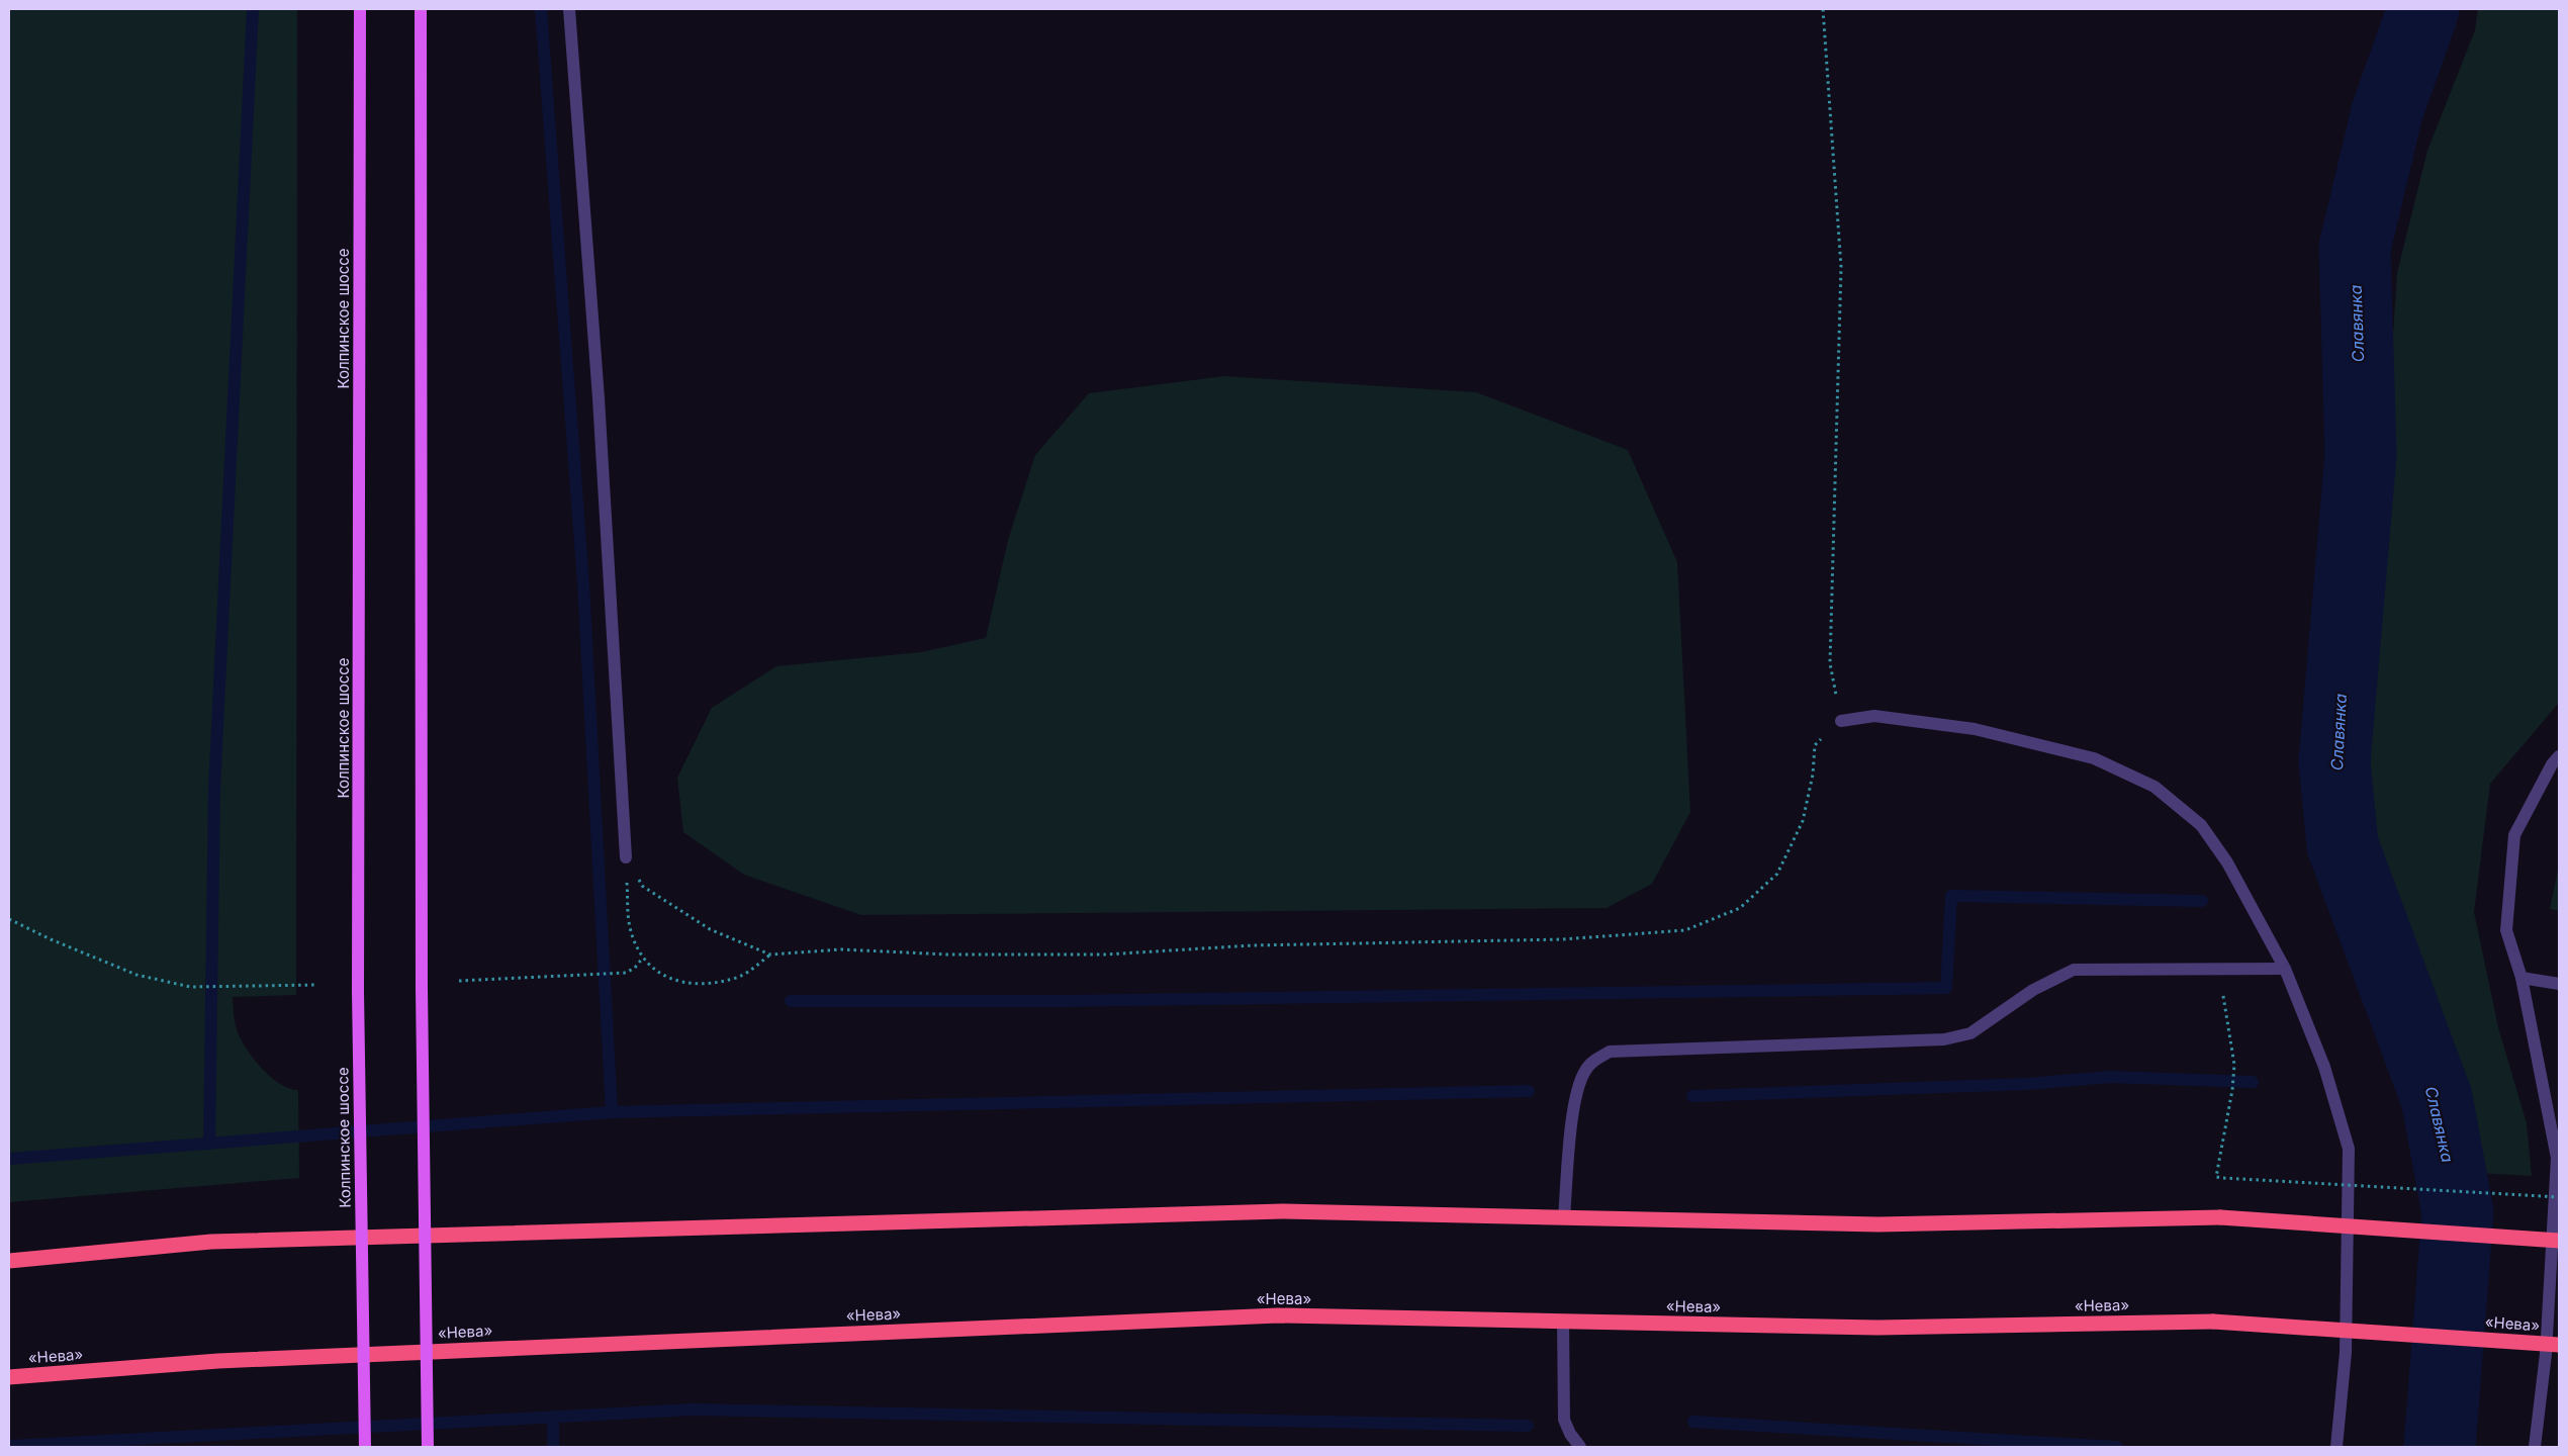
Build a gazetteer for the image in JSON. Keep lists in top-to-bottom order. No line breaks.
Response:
{"streets":{"highway":["«Нева»"],"main road":["Колпинское шоссе"]},"water":["Славянка"]}
